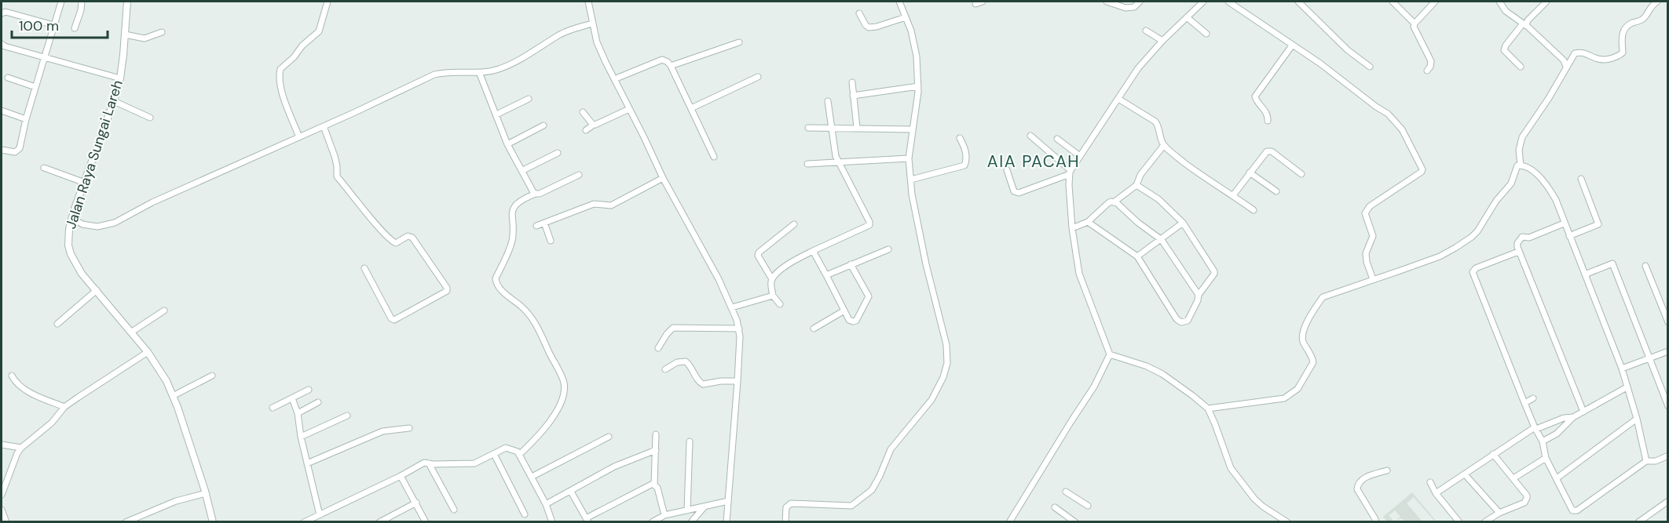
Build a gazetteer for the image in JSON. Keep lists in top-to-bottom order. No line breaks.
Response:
{"streets":{"street":["Jalan Raya Sungai Lareh"]},"districts":["AIA PACAH"],"scale_bar":"100 m"}
